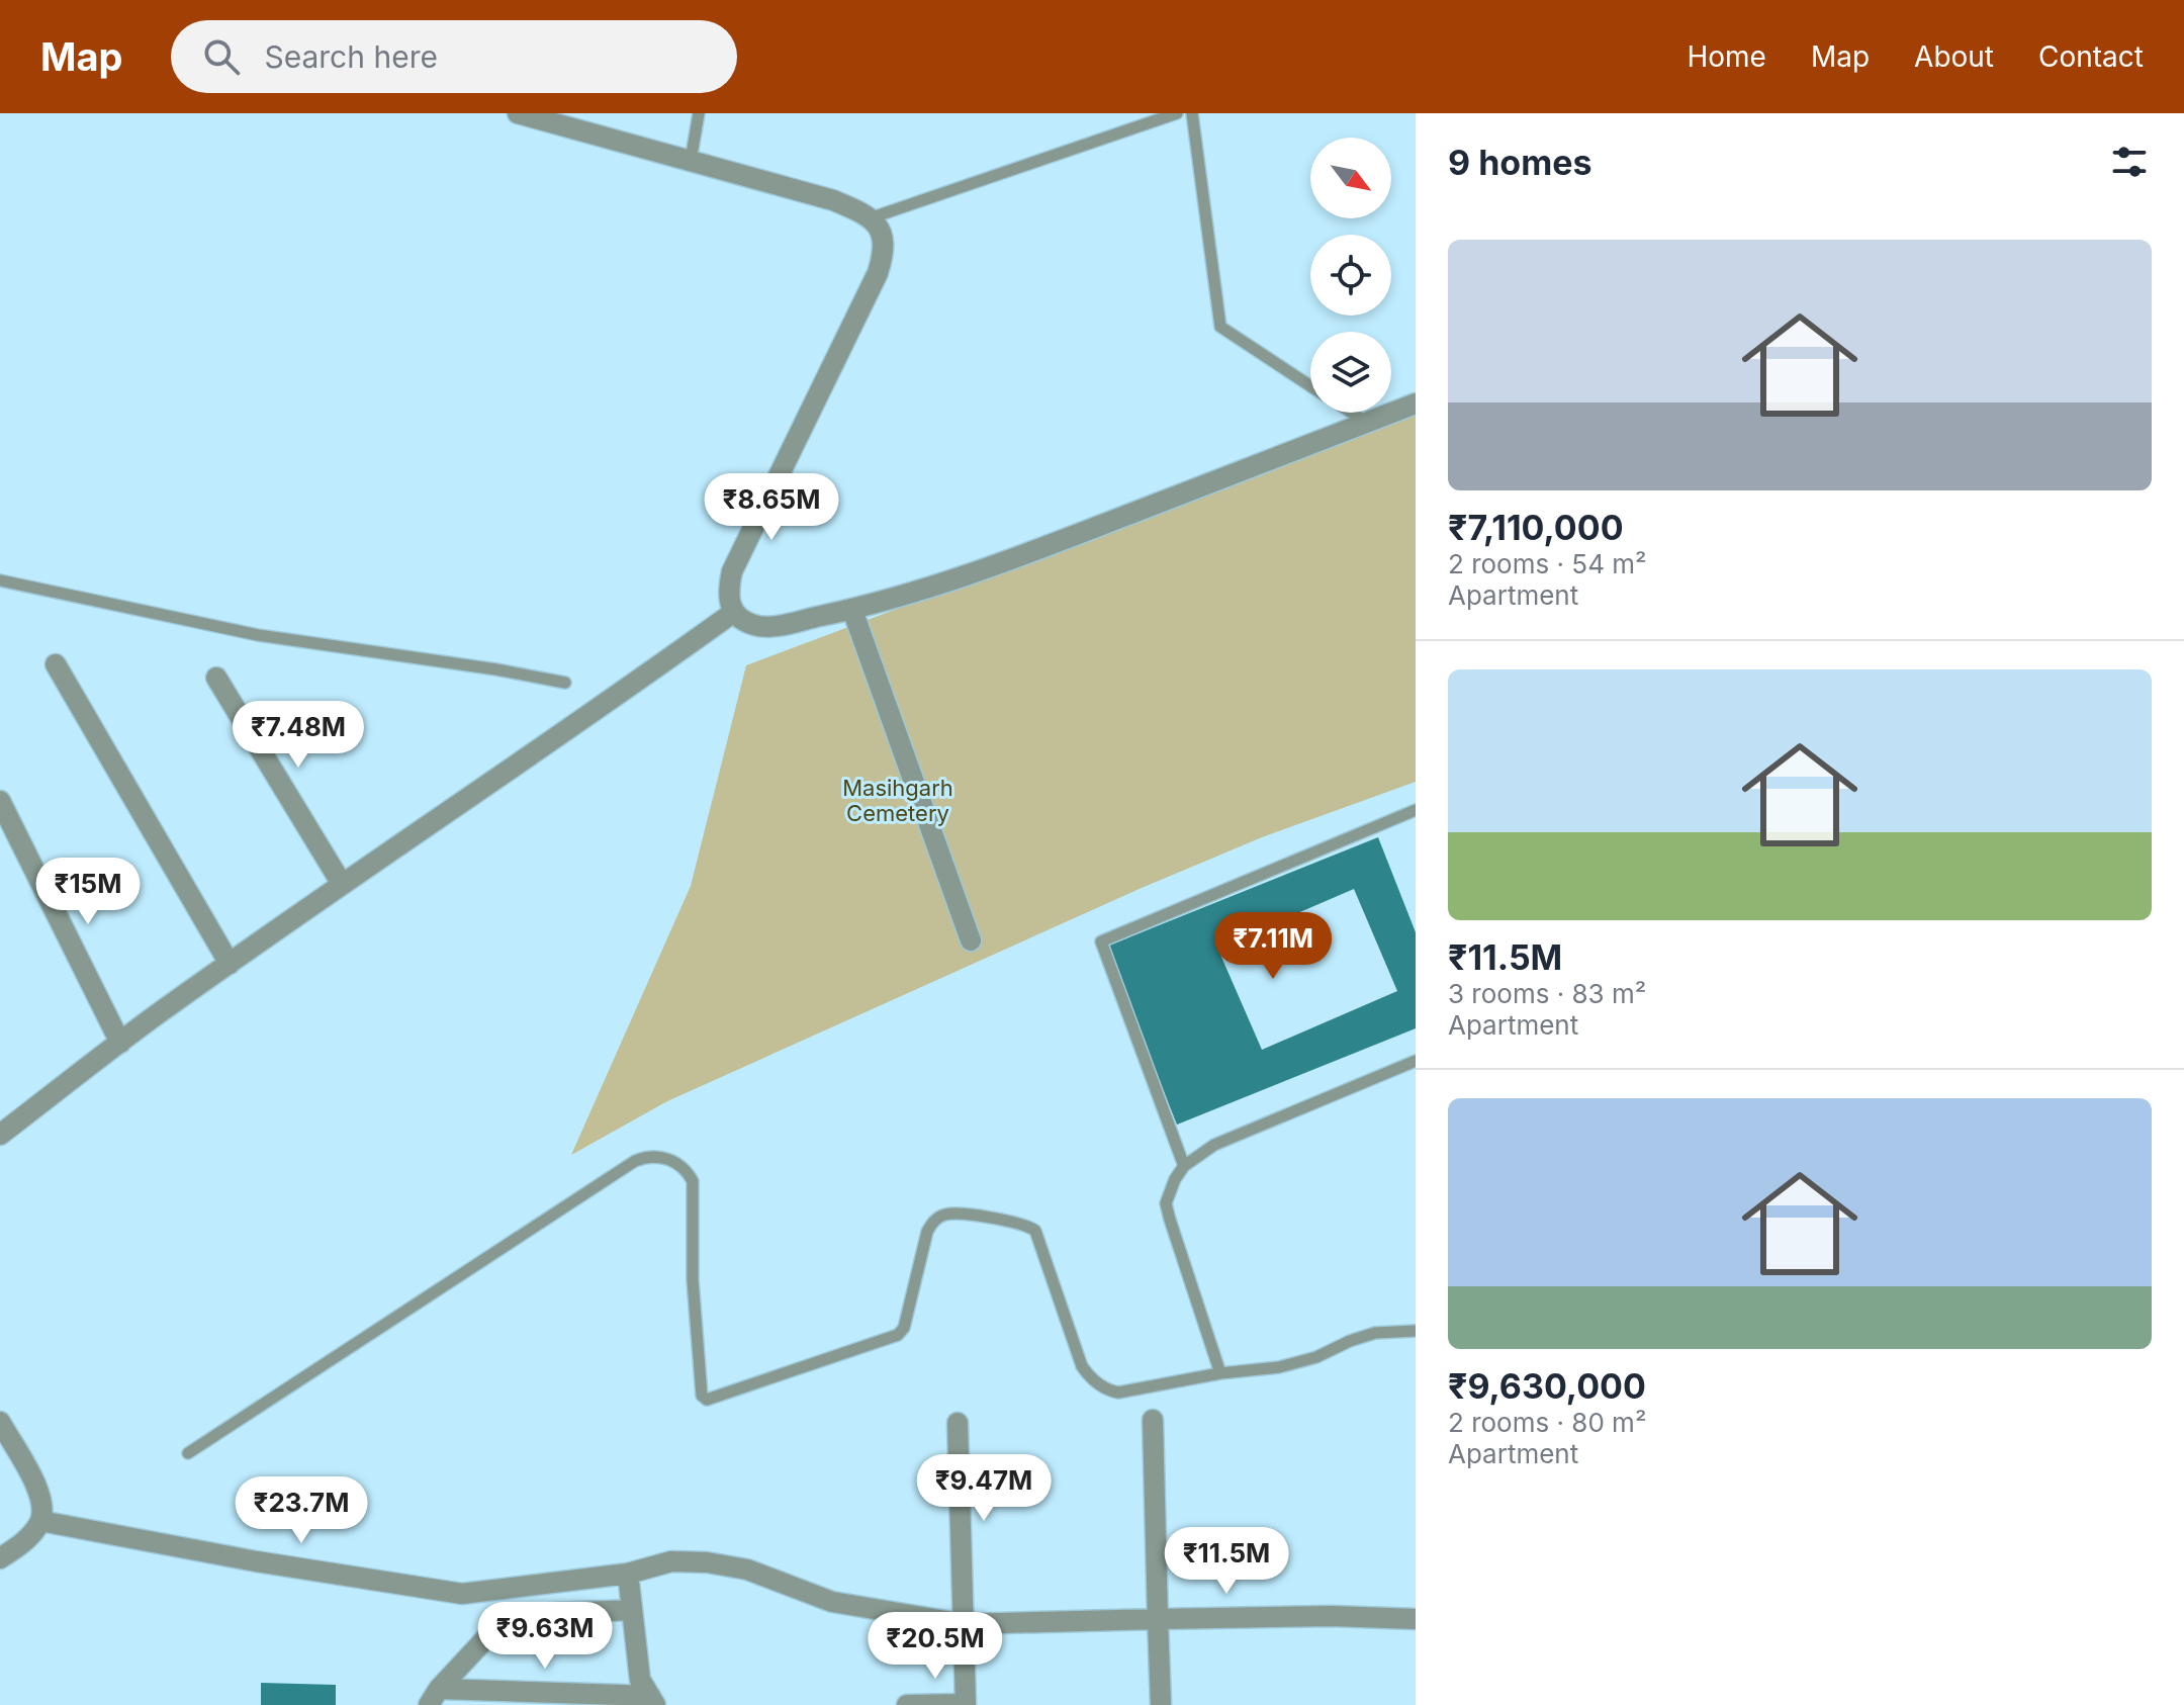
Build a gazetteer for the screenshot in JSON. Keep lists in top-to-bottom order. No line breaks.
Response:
{"parks":["Masihgarh Cemetery"],"north":"bottom right","page":{"header":"Map","search":"Search here","nav":["Home","Map","About","Contact"],"heading":"9 homes","list":[{"name":"₹7,110,000","note":"2 rooms · 54 m² · Apartment"},{"name":"₹11.5M","note":"3 rooms · 83 m² · Apartment"},{"name":"₹9,630,000","note":"2 rooms · 80 m² · Apartment"}],"price":["₹8.65M","₹7.48M","₹15M","₹7.11M","₹9.47M","₹23.7M","₹11.5M","₹9.63M","₹20.5M"]}}
